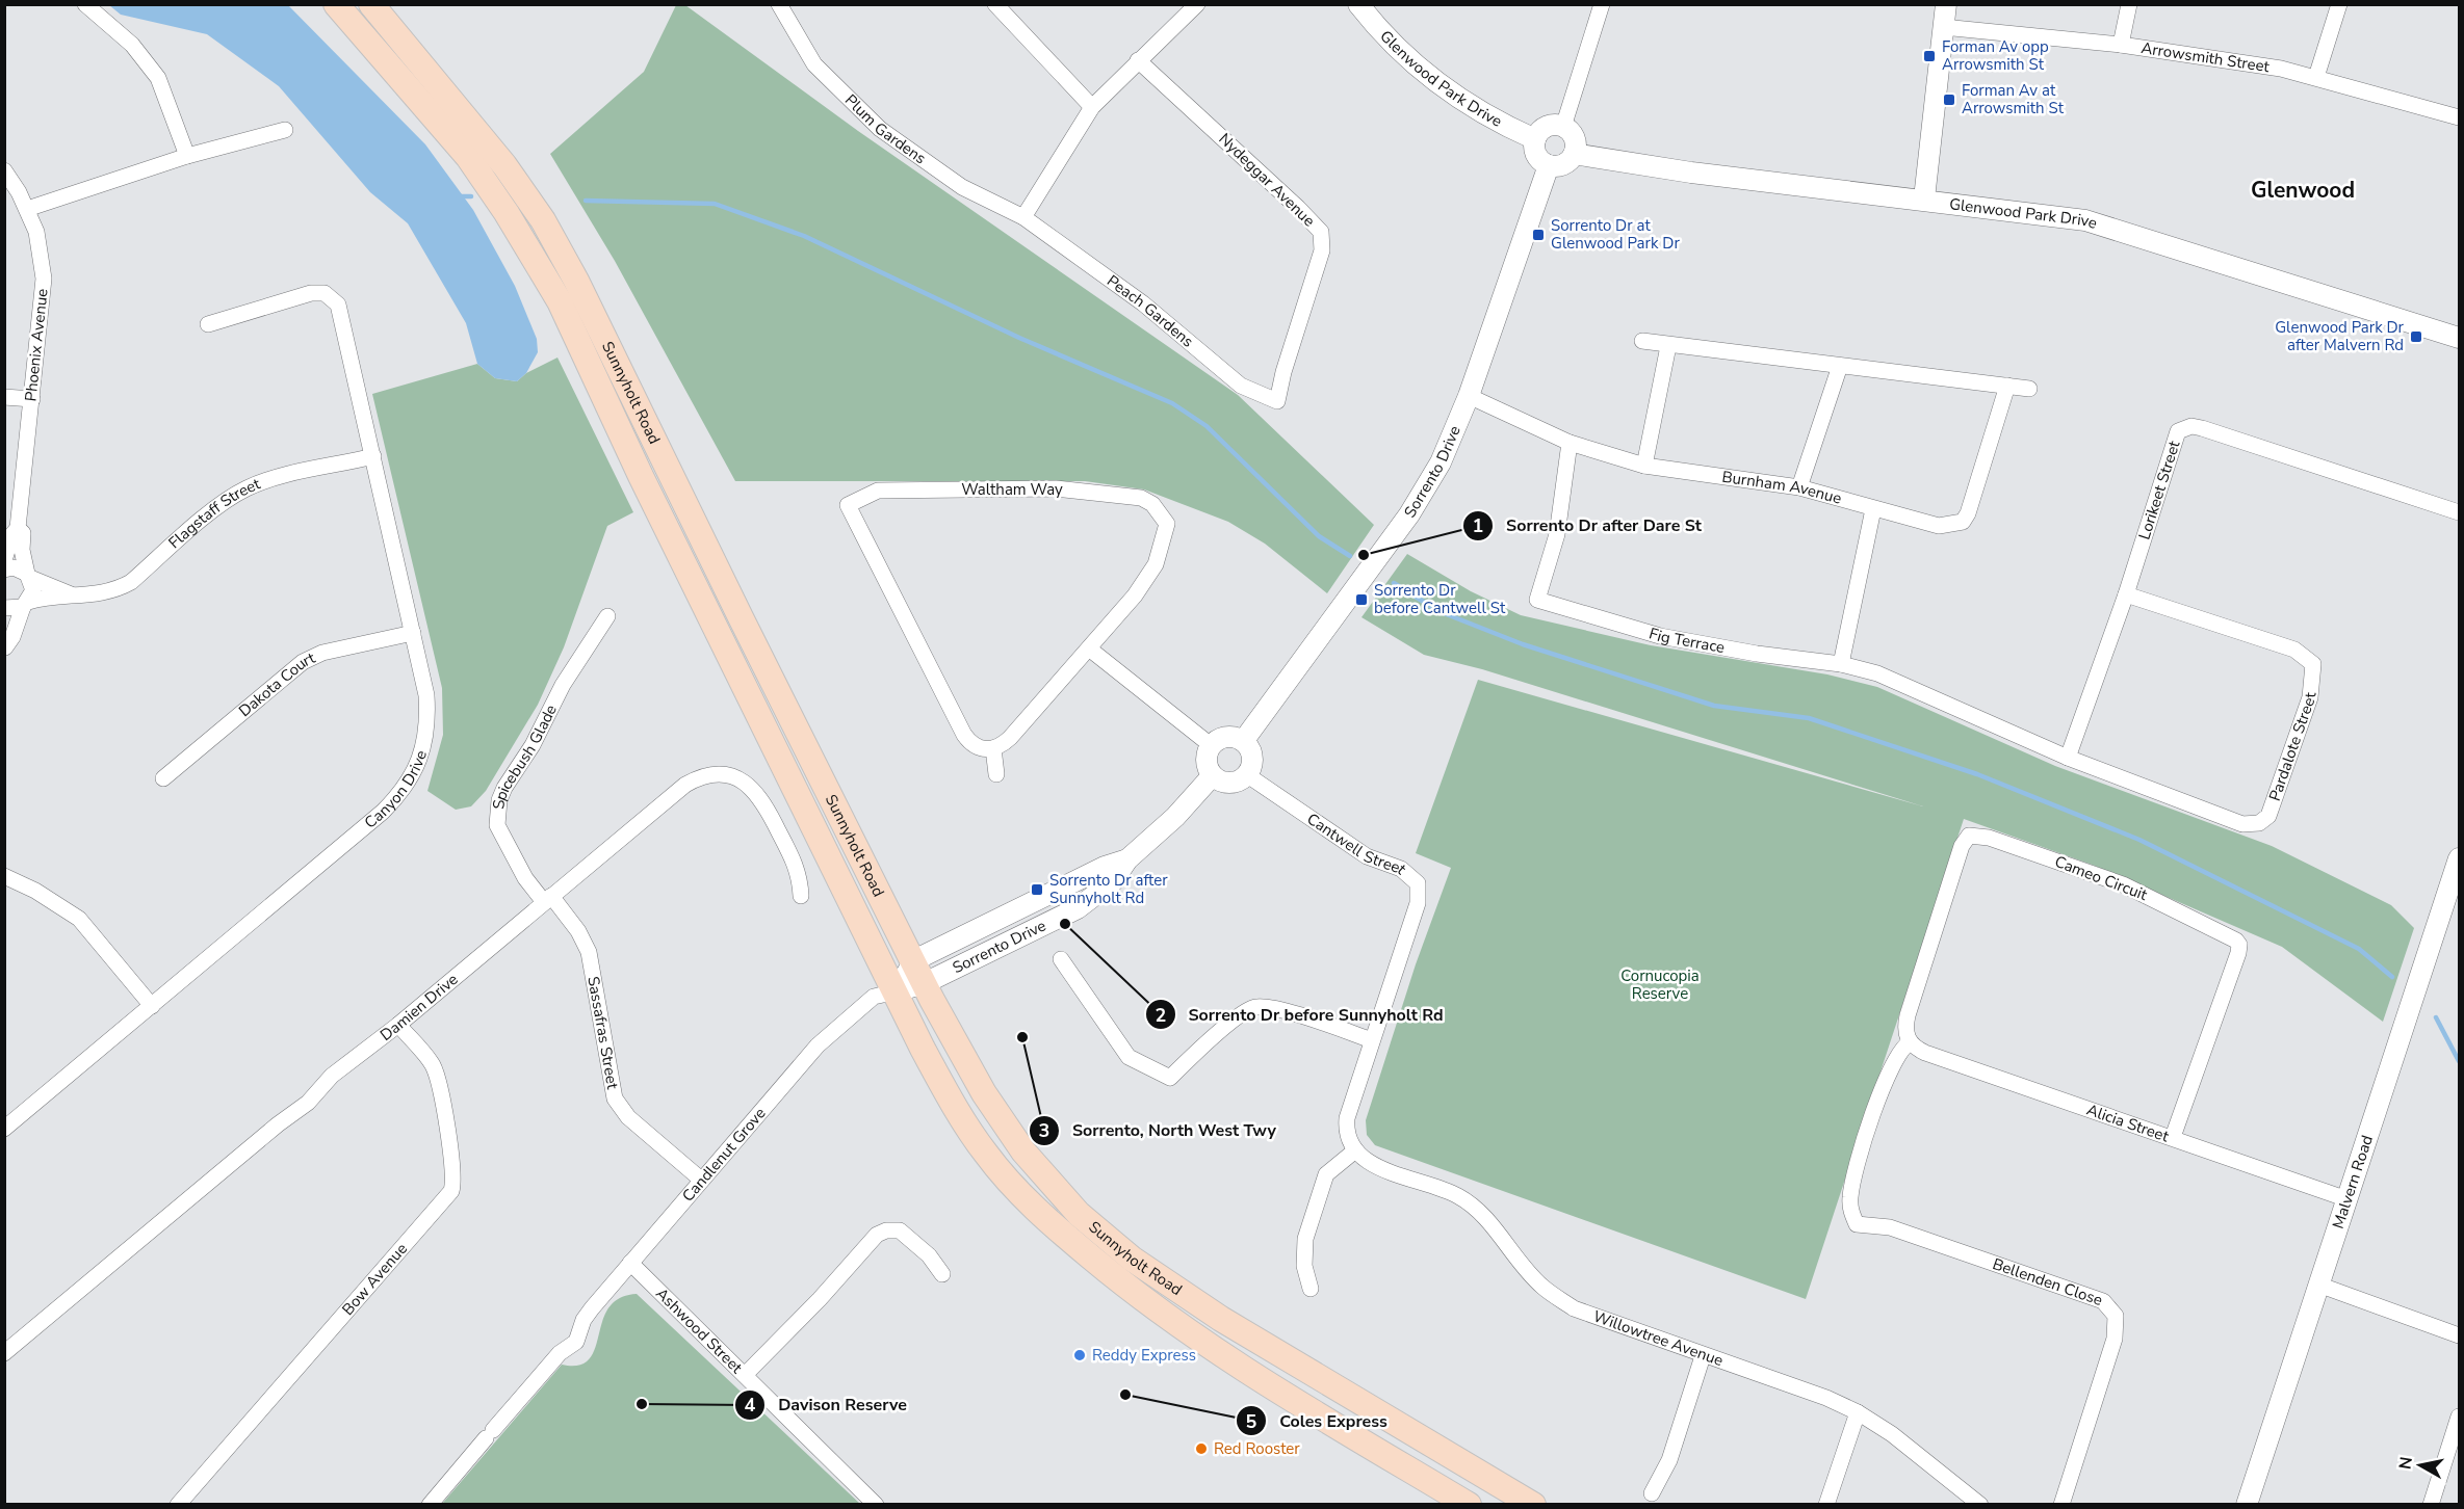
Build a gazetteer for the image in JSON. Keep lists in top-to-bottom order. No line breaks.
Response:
{"streets":{"main road":["Sunnyholt Road"],"street":["Arrowsmith Street","Glenwood Park Drive","Plum Gardens","Nydeggar Avenue","Peach Gardens","Phoenix Avenue","Sorrento Drive","Waltham Way","Burnham Avenue","Lorikeet Street","Flagstaff Street","Fig Terrace","Dakota Court","Pardalote Street","Spicebush Glade","Canyon Drive","Cantwell Street","Cameo Circuit","Damien Drive","Sassafras Street","Alicia Street","Candlenut Grove","Malvern Road","Bow Avenue","Bellenden Close","Ashwood Street","Willowtree Avenue"]},"crossings":[["Glenwood Park Drive","Sorrento Drive"],["Plum Gardens","Peach Gardens"],["Nydeggar Avenue","Peach Gardens"],["Phoenix Avenue","Flagstaff Street"],["Sunnyholt Road","Sorrento Drive"],["Sunnyholt Road","Candlenut Grove"],["Sorrento Drive","Burnham Avenue"],["Sorrento Drive","Cantwell Street"],["Burnham Avenue","Fig Terrace"],["Lorikeet Street","Fig Terrace"],["Lorikeet Street","Pardalote Street"],["Flagstaff Street","Canyon Drive"],["Fig Terrace","Pardalote Street"],["Dakota Court","Canyon Drive"],["Spicebush Glade","Damien Drive"],["Spicebush Glade","Sassafras Street"],["Cantwell Street","Willowtree Avenue"],["Cameo Circuit","Alicia Street"],["Cameo Circuit","Bellenden Close"],["Damien Drive","Sassafras Street"],["Damien Drive","Bow Avenue"],["Sassafras Street","Candlenut Grove"],["Alicia Street","Malvern Road"],["Alicia Street","Bellenden Close"],["Candlenut Grove","Ashwood Street"]],"districts":["Glenwood"],"parks":["Cornucopia Reserve"],"places":{"transit":["Forman Av opp Arrowsmith St","Forman Av at Arrowsmith St","Sorrento Dr at Glenwood Park Dr","Glenwood Park Dr after Malvern Rd","Sorrento Dr before Cantwell St","Sorrento Dr after Sunnyholt Rd"],"other":["Sorrento Dr after Dare St","Sorrento Dr before Sunnyholt Rd","Sorrento, North West Twy","Reddy Express","Coles Express","Davison Reserve","Red Rooster"]},"north":"left"}
